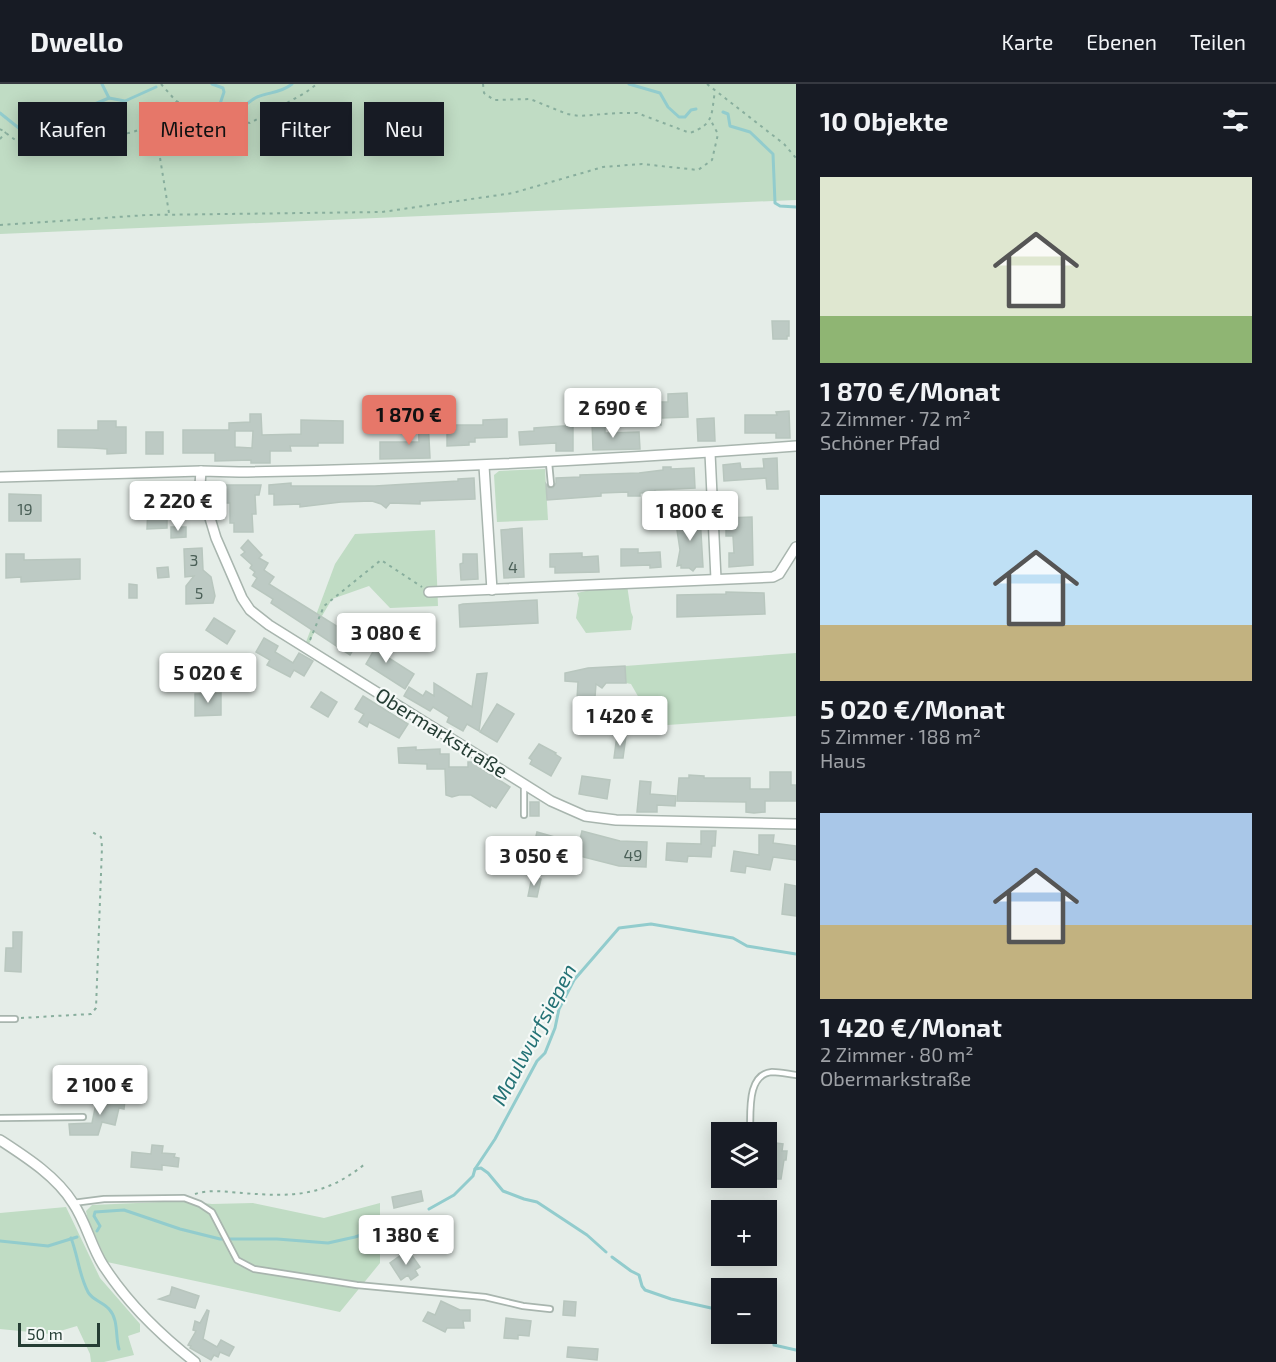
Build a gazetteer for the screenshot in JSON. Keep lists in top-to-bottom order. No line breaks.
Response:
{"streets":{"street":["Obermarkstraße"]},"water":["Maulwurfsiepen"],"house_numbers":["19","3","4","5","49"],"scale_bar":"50 m","page":{"header":"Dwello","nav":["Karte","Ebenen","Teilen"],"heading":"10 Objekte","chip":["Kaufen","Mieten","Filter","Neu"],"list":[{"name":"1 870 €/Monat","note":"2 Zimmer · 72 m² · Schöner Pfad"},{"name":"5 020 €/Monat","note":"5 Zimmer · 188 m² · Haus"},{"name":"1 420 €/Monat","note":"2 Zimmer · 80 m² · Obermarkstraße"}],"price":["2 690 €","1 870 €","2 220 €","1 800 €","3 080 €","5 020 €","1 420 €","3 050 €","2 100 €","1 380 €"],"map_buttons":["+","−"],"scale":"50 m"}}
